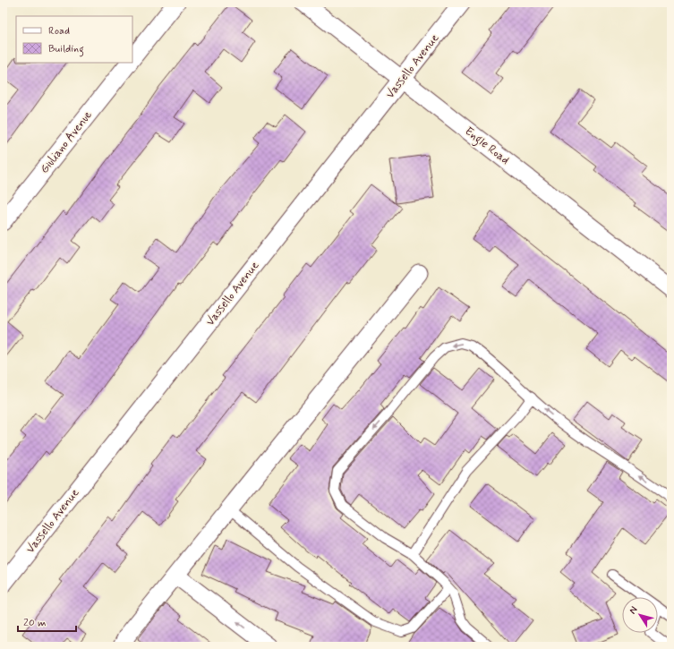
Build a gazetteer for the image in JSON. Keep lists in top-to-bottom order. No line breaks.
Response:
{"streets":{"street":["Vassello Avenue","Giuliano Avenue","Engle Road"]},"crossings":[["Vassello Avenue","Engle Road"]],"legend":["Road","Building"],"scale_bar":"20 m","north":"top left"}
